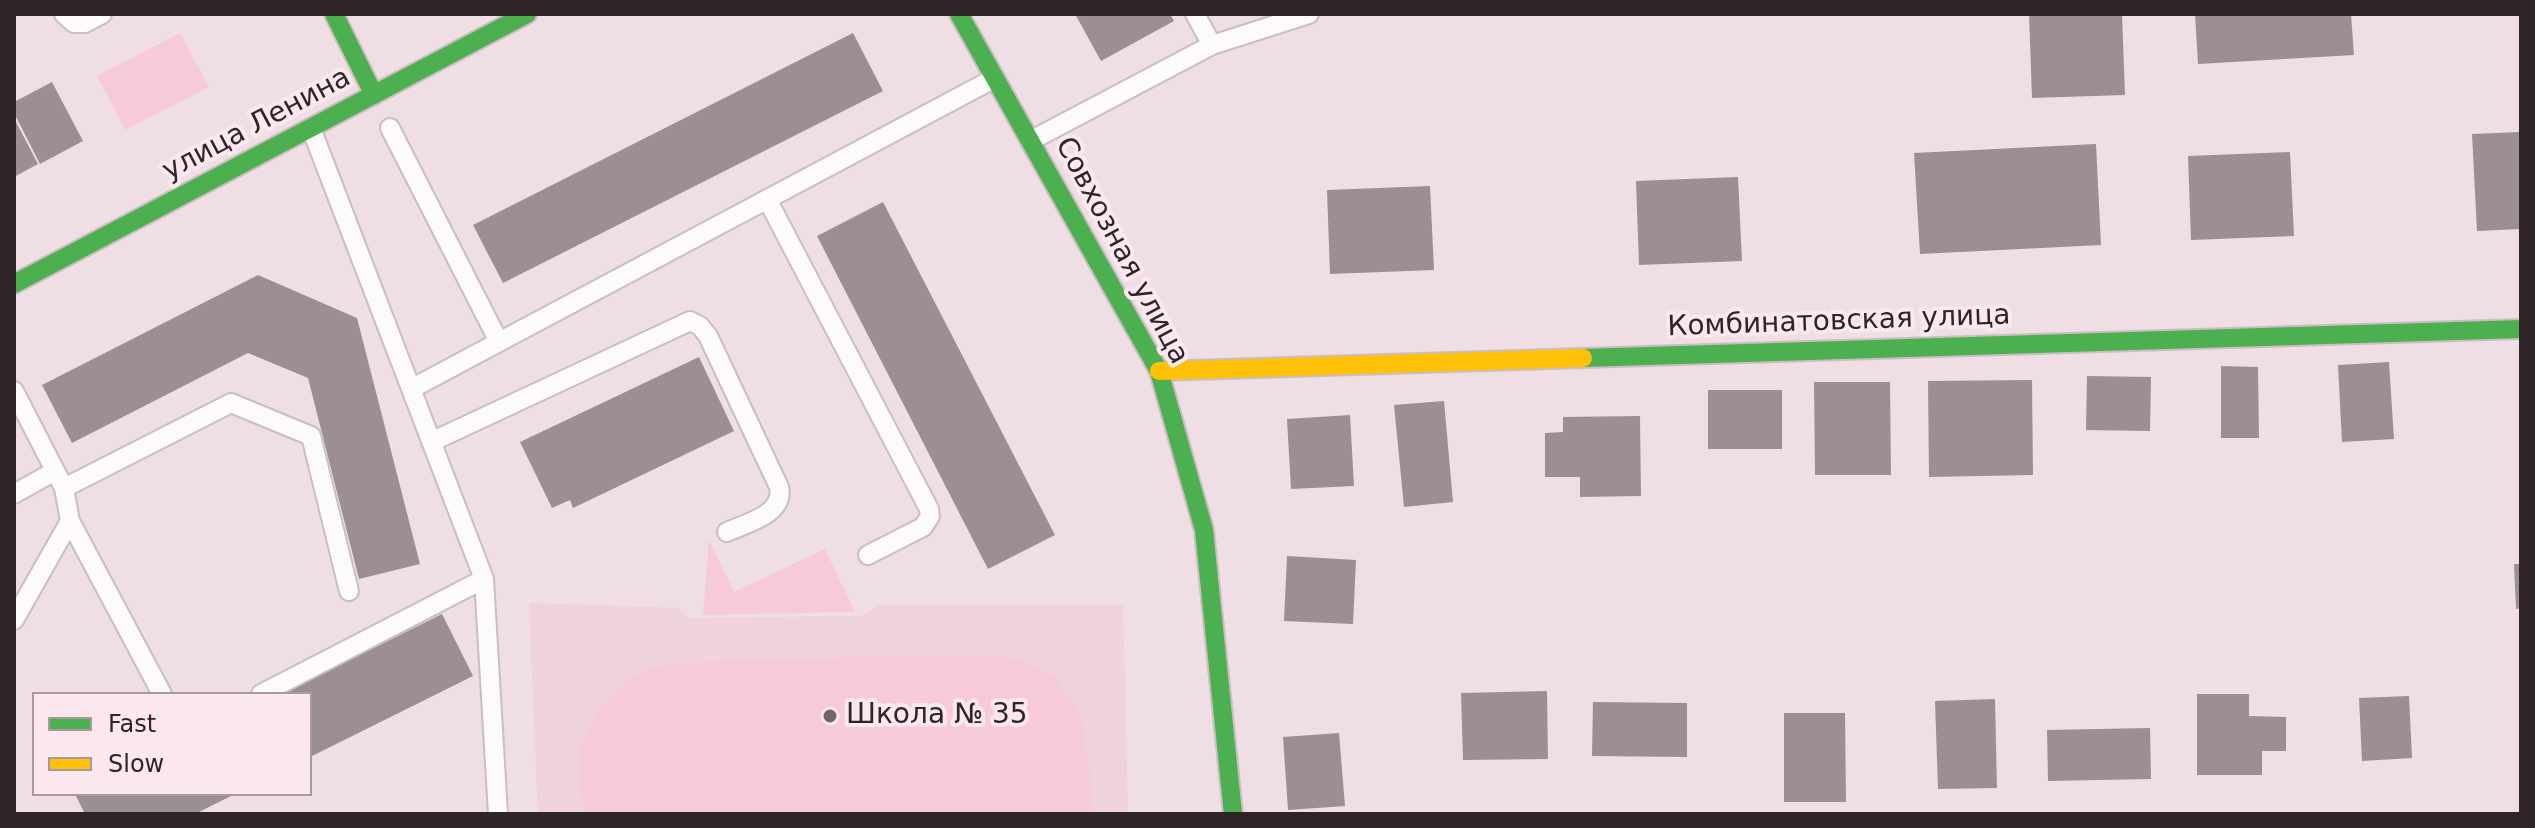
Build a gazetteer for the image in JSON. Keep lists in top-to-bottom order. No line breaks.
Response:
{"streets":{"street":["улица Ленина","Совхозная улица","Комбинатовская улица"]},"crossings":[["Совхозная улица","Комбинатовская улица"]],"places":["Школа № 35"],"legend":["Fast","Slow"]}
